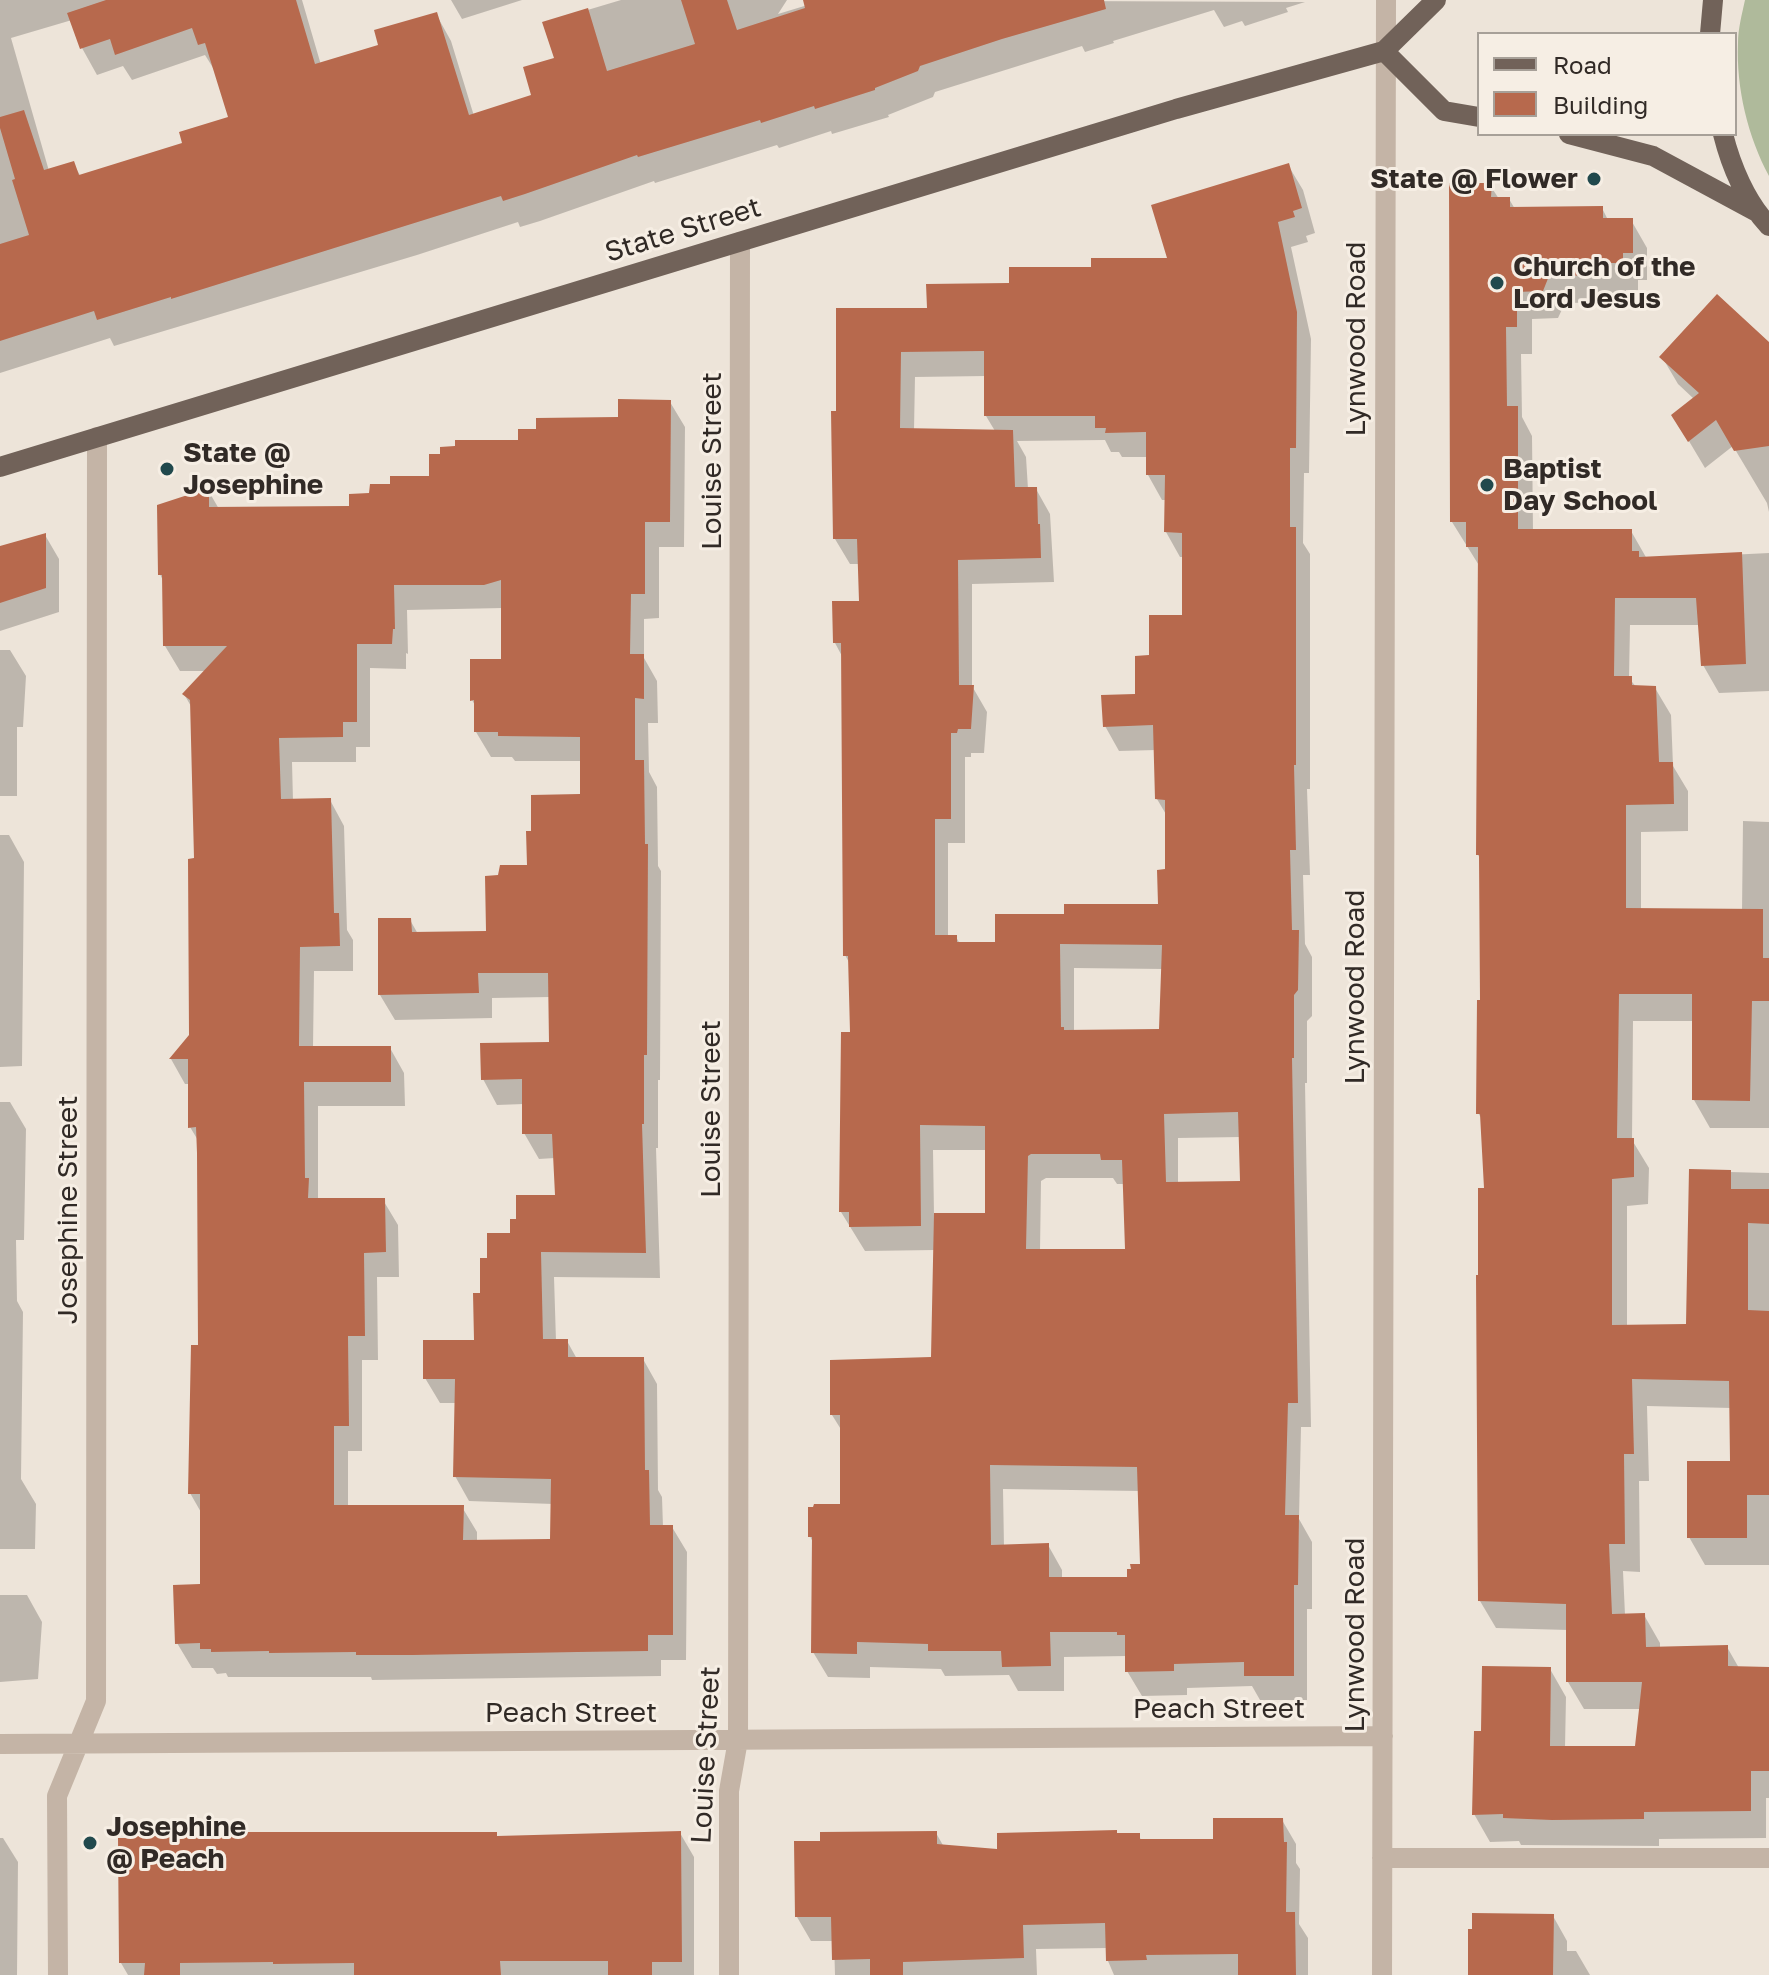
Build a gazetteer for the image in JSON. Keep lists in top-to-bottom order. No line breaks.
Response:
{"streets":{"main road":["State Street"],"street":["Lynwood Road","Louise Street","Josephine Street","Peach Street"]},"crossings":[["State Street","Lynwood Road"],["State Street","Louise Street"],["State Street","Josephine Street"],["Lynwood Road","Peach Street"],["Louise Street","Peach Street"],["Josephine Street","Peach Street"]],"places":["State @ Flower","Church of the Lord Jesus","State @ Josephine","Baptist Day School","Josephine @ Peach"],"legend":["Road","Building"]}
